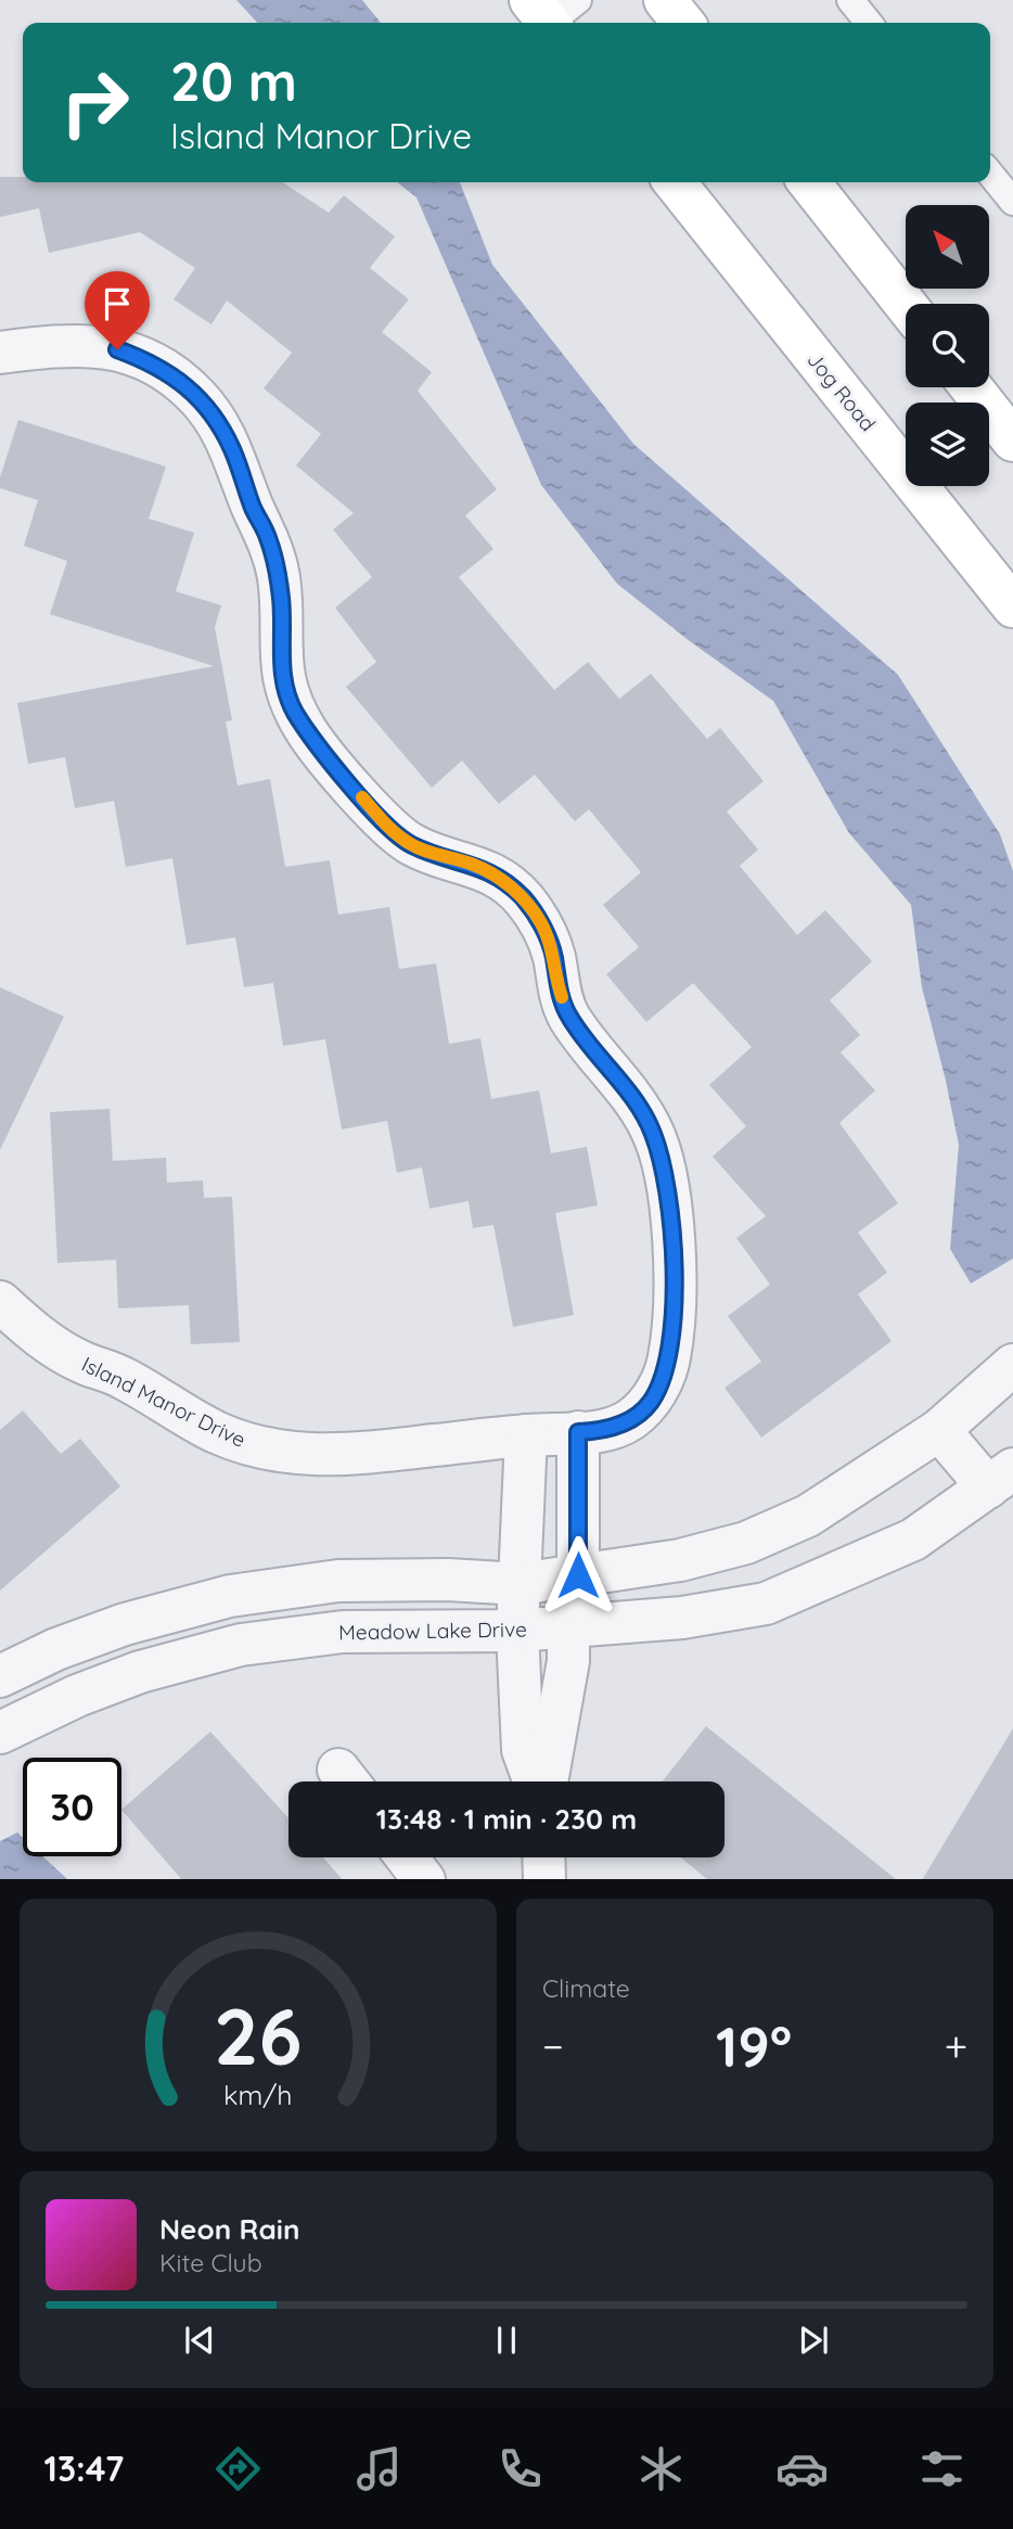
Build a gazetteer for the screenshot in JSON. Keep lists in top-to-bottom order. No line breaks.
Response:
{"streets":{"main road":["Jog Road"],"street":["Island Manor Drive","Meadow Lake Drive"]},"north":"top left","page":{"turn":["20 m","Island Manor Drive"],"limit":"30","trip":"13:48 · 1 min · 230 m","tile":"Climate","heat":["−","19°","+"],"song":["Neon Rain","Kite Club"],"tabs":"13:47","gauge":["26","km/h"]}}
